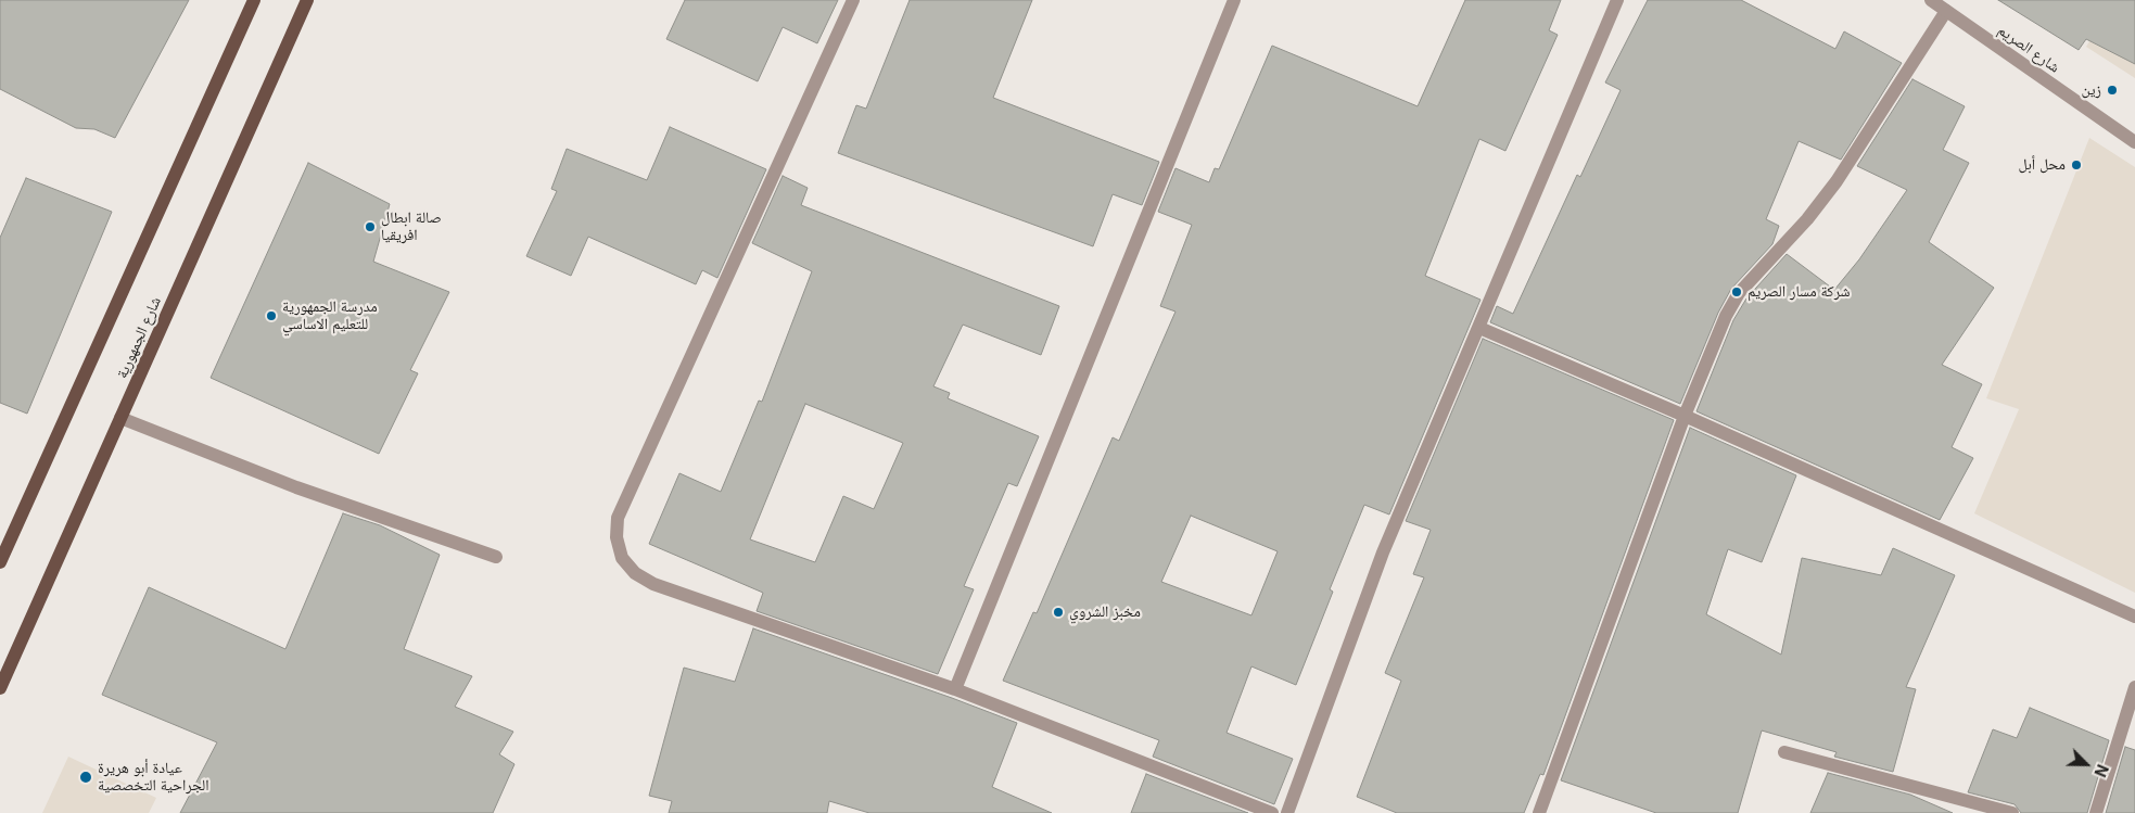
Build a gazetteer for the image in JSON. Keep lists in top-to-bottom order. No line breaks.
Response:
{"streets":{"main road":["شارع الجمهورية"],"street":["شارع الصريم"]},"places":["زين","محل أبل","صالة ابطال افريقيا","شركة مسار الصريم","مدرسة الجمهورية للتعليم الاساسي","مخبز الشروي","عيادة أبو هريرة الجراحية التخصصية"],"north":"bottom right"}
